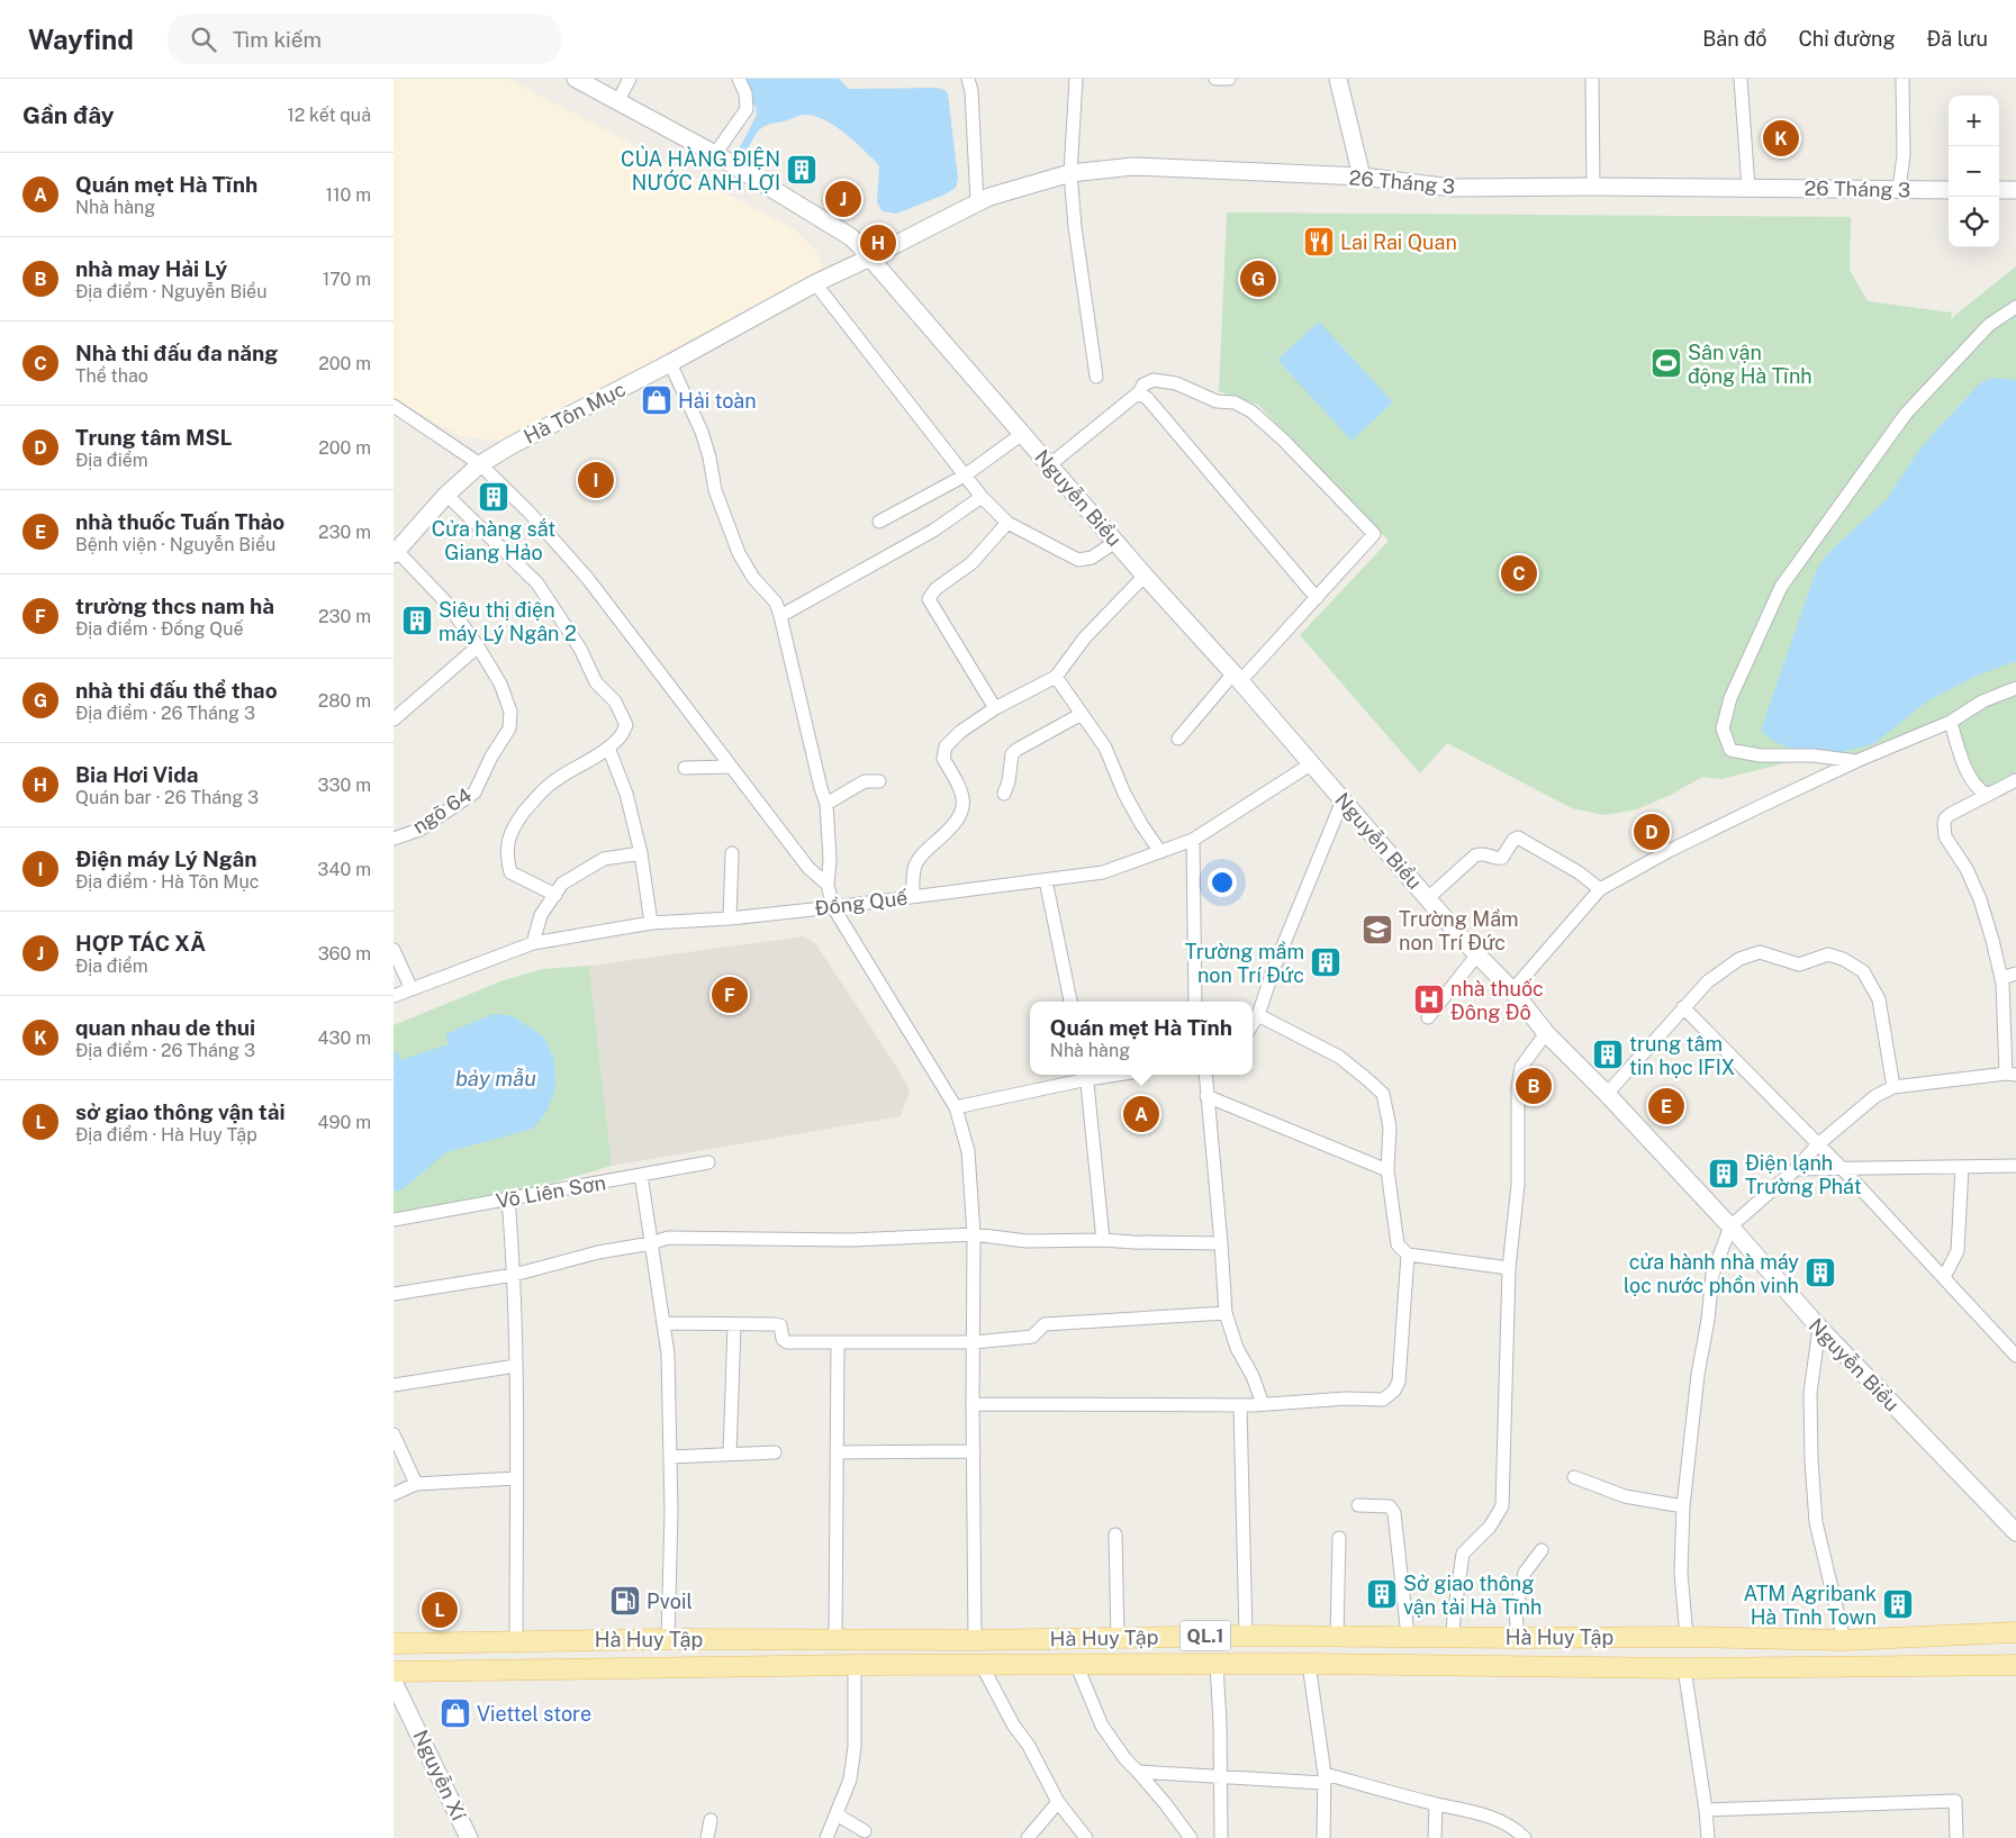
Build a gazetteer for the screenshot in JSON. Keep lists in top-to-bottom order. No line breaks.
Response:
{"streets":{"main road":["QL.1","Hà Huy Tập"],"street":["26 Tháng 3","Hà Tôn Mục","Nguyễn Biểu","ngõ 64","Đồng Quế","Võ Liên Sơn","Nguyễn Xí"]},"crossings":[["26 Tháng 3","Hà Tôn Mục"],["26 Tháng 3","Nguyễn Biểu"],["Hà Tôn Mục","Nguyễn Biểu"],["Hà Tôn Mục","ngõ 64"],["Nguyễn Biểu","Đồng Quế"]],"water":["bảy mẫu"],"places":{"building":["CỦA HÀNG ĐIỆN NƯỚC ANH LỢI","Cửa hàng sắt Giang Hảo","Siêu thị điện máy Lý Ngân 2","Trường mầm non Trí Đức","trung tâm tin học IFIX","Điện lạnh Trường Phát","cửa hành nhà máy lọc nước phồn vinh","Sở giao thông vận tải Hà Tĩnh","ATM Agribank Hà Tĩnh Town"],"restaurant":["Lai Rai Quan"],"sports":["Sân vận động Hà Tĩnh"],"shop":["Hải toàn","Viettel store"],"school or university":["Trường Mầm non Trí Đức"],"hospital":["nhà thuốc Đông Đô"],"fuel station":["Pvoil"]},"page":{"header":"Wayfind","search":"Tìm kiếm","nav":["Bản đồ","Chỉ đường","Đã lưu"],"heading":["Gần đây","12 kết quả"],"map_buttons":["+","−"],"pins":["K","J","H","G","I","C","D","F","B","E","A","L"],"list":[{"mark":"A","name":"Quán mẹt Hà Tĩnh","note":"Nhà hàng","value":"110 m"},{"mark":"B","name":"nhà may Hải Lý","note":"Địa điểm · Nguyễn Biểu","value":"170 m"},{"mark":"C","name":"Nhà thi đấu đa năng","note":"Thể thao","value":"200 m"},{"mark":"D","name":"Trung tâm MSL","note":"Địa điểm","value":"200 m"},{"mark":"E","name":"nhà thuốc Tuấn Thảo","note":"Bệnh viện · Nguyễn Biểu","value":"230 m"},{"mark":"F","name":"trường thcs nam hà","note":"Địa điểm · Đồng Quế","value":"230 m"},{"mark":"G","name":"nhà thi đấu thể thao","note":"Địa điểm · 26 Tháng 3","value":"280 m"},{"mark":"H","name":"Bia Hơi Vida","note":"Quán bar · 26 Tháng 3","value":"330 m"},{"mark":"I","name":"Điện máy Lý Ngân","note":"Địa điểm · Hà Tôn Mục","value":"340 m"},{"mark":"J","name":"HỢP TÁC XÃ","note":"Địa điểm","value":"360 m"},{"mark":"K","name":"quan nhau de thui","note":"Địa điểm · 26 Tháng 3","value":"430 m"},{"mark":"L","name":"sở giao thông vận tải","note":"Địa điểm · Hà Huy Tập","value":"490 m"}],"popup":["Quán mẹt Hà Tĩnh","Nhà hàng"]}}
